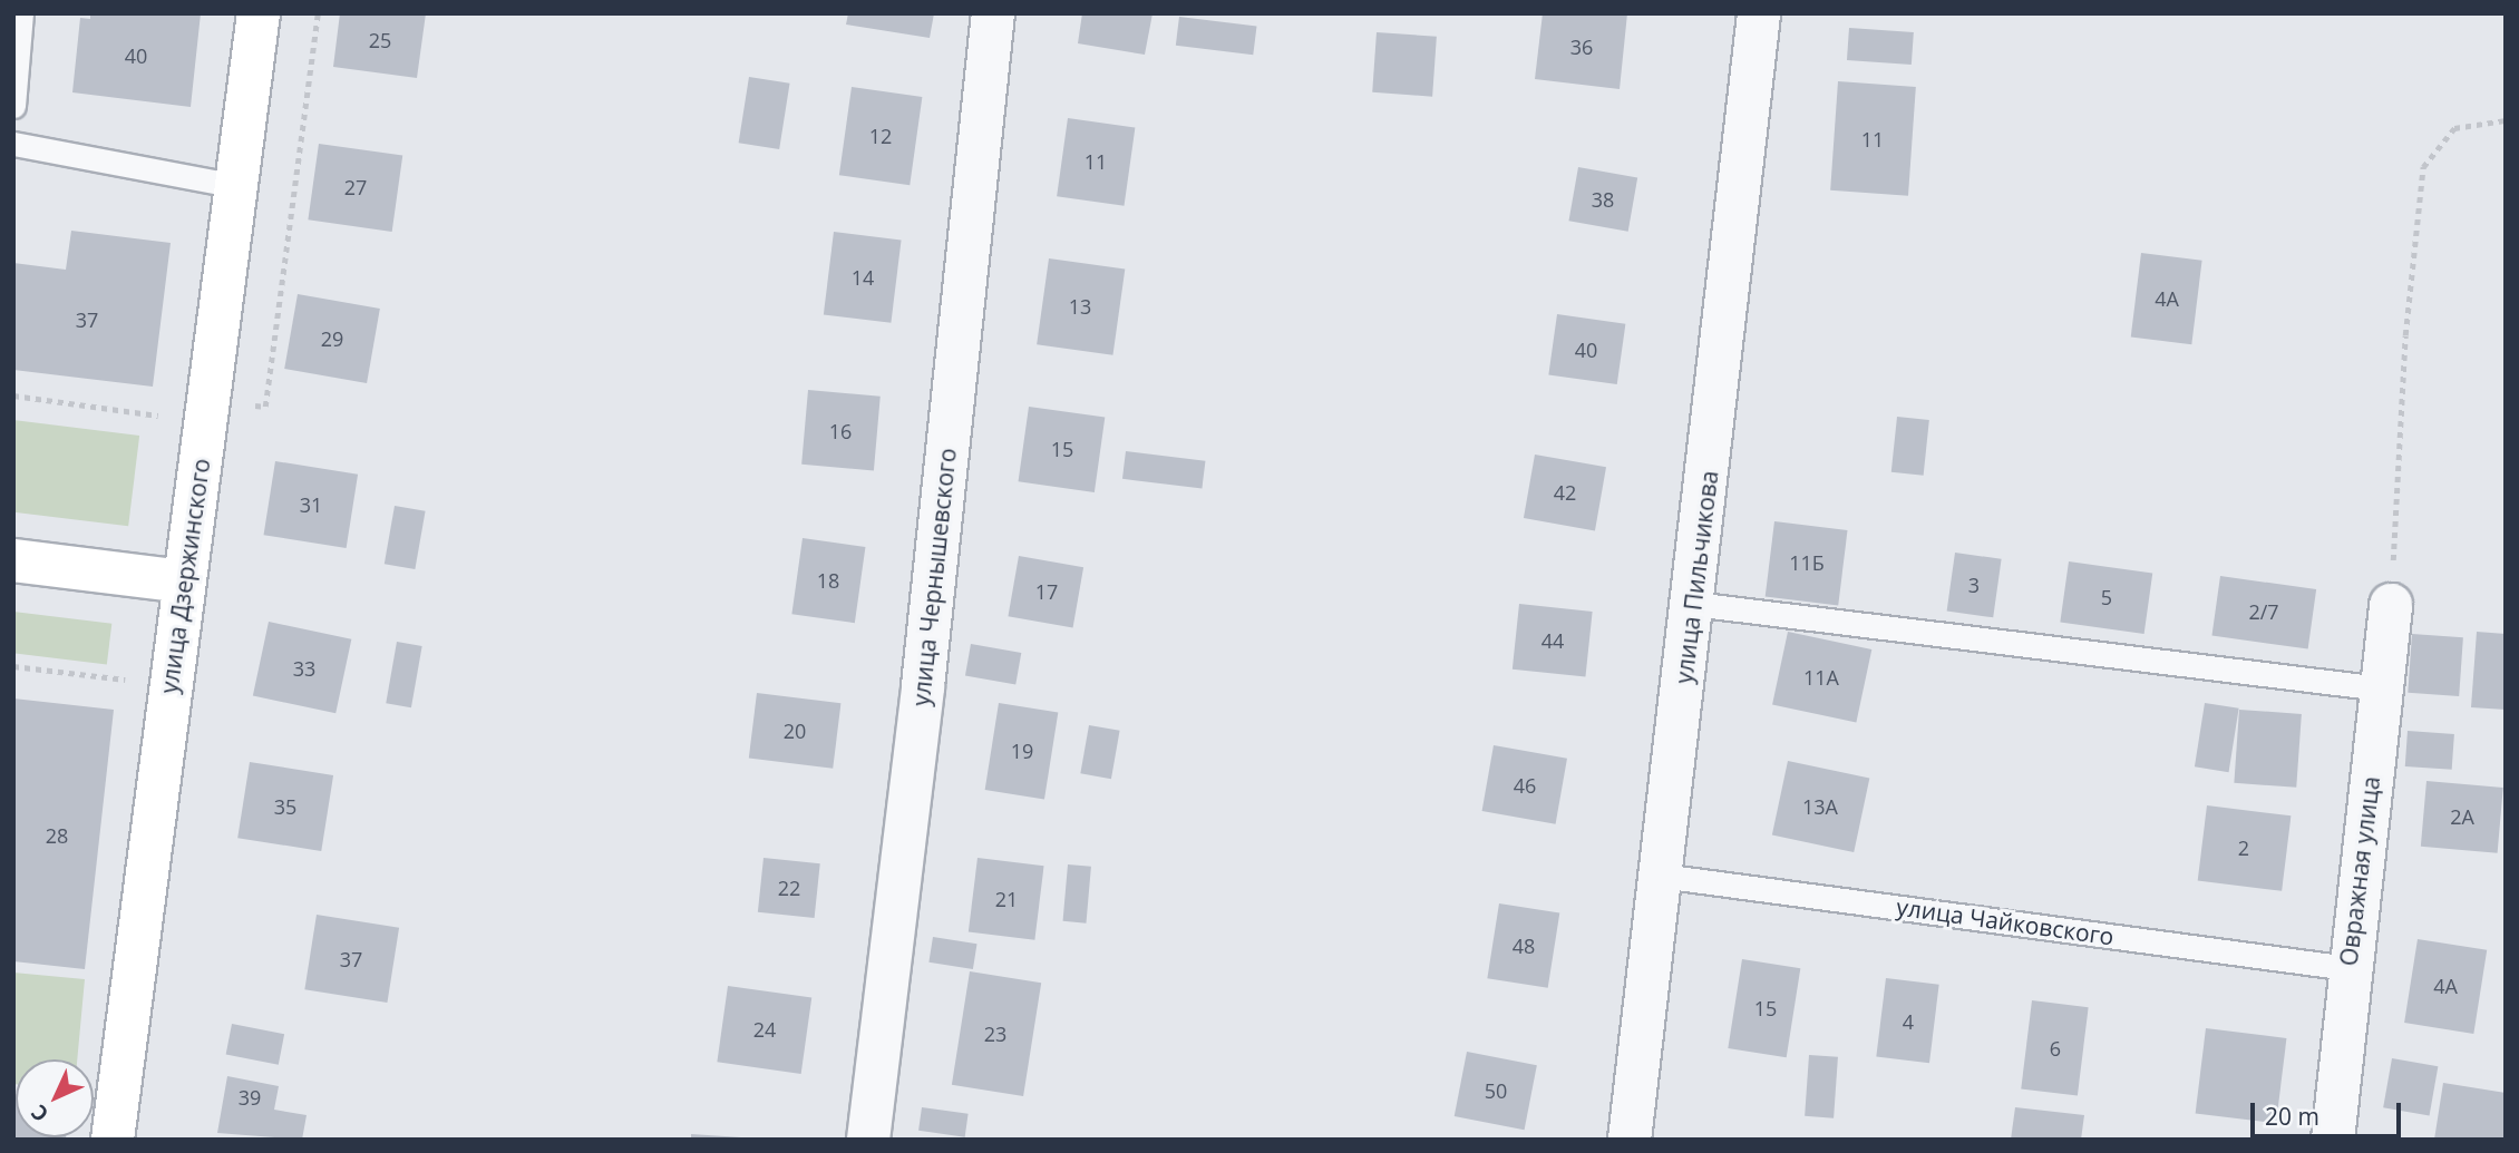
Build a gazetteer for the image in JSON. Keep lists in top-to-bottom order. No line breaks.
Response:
{"streets":{"street":["улица Дзержинского","улица Чернышевского","улица Пильчикова","Овражная улица"],"lane":["улица Чайковского"]},"crossings":[["улица Пильчикова","улица Чайковского"],["Овражная улица","улица Чайковского"]],"house_numbers":["25","36","40","12","11","11","27","38","14","4А","13","37","29","40","16","15","42","31","11Б","18","3","17","5","2/7","44","33","11А","20","19","46","35","13А","2А","28","2","22","21","48","37","4А","15","4","24","23","6","50","39"],"scale_bar":"20 m","north":"bottom left"}
